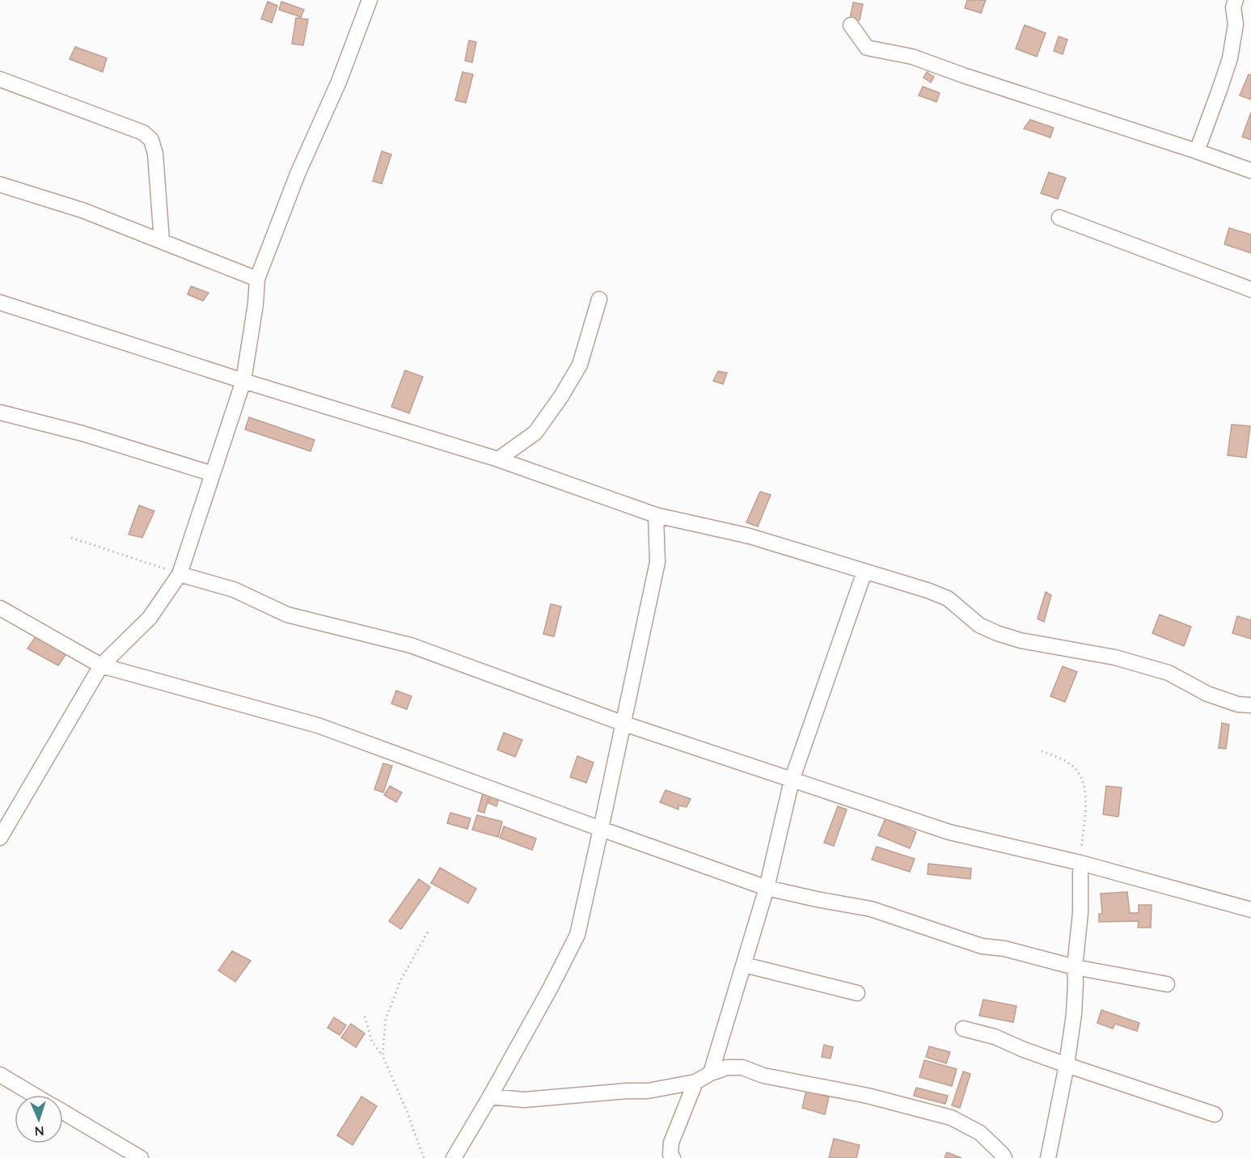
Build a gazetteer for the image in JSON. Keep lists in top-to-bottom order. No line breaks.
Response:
{"north":"bottom"}
